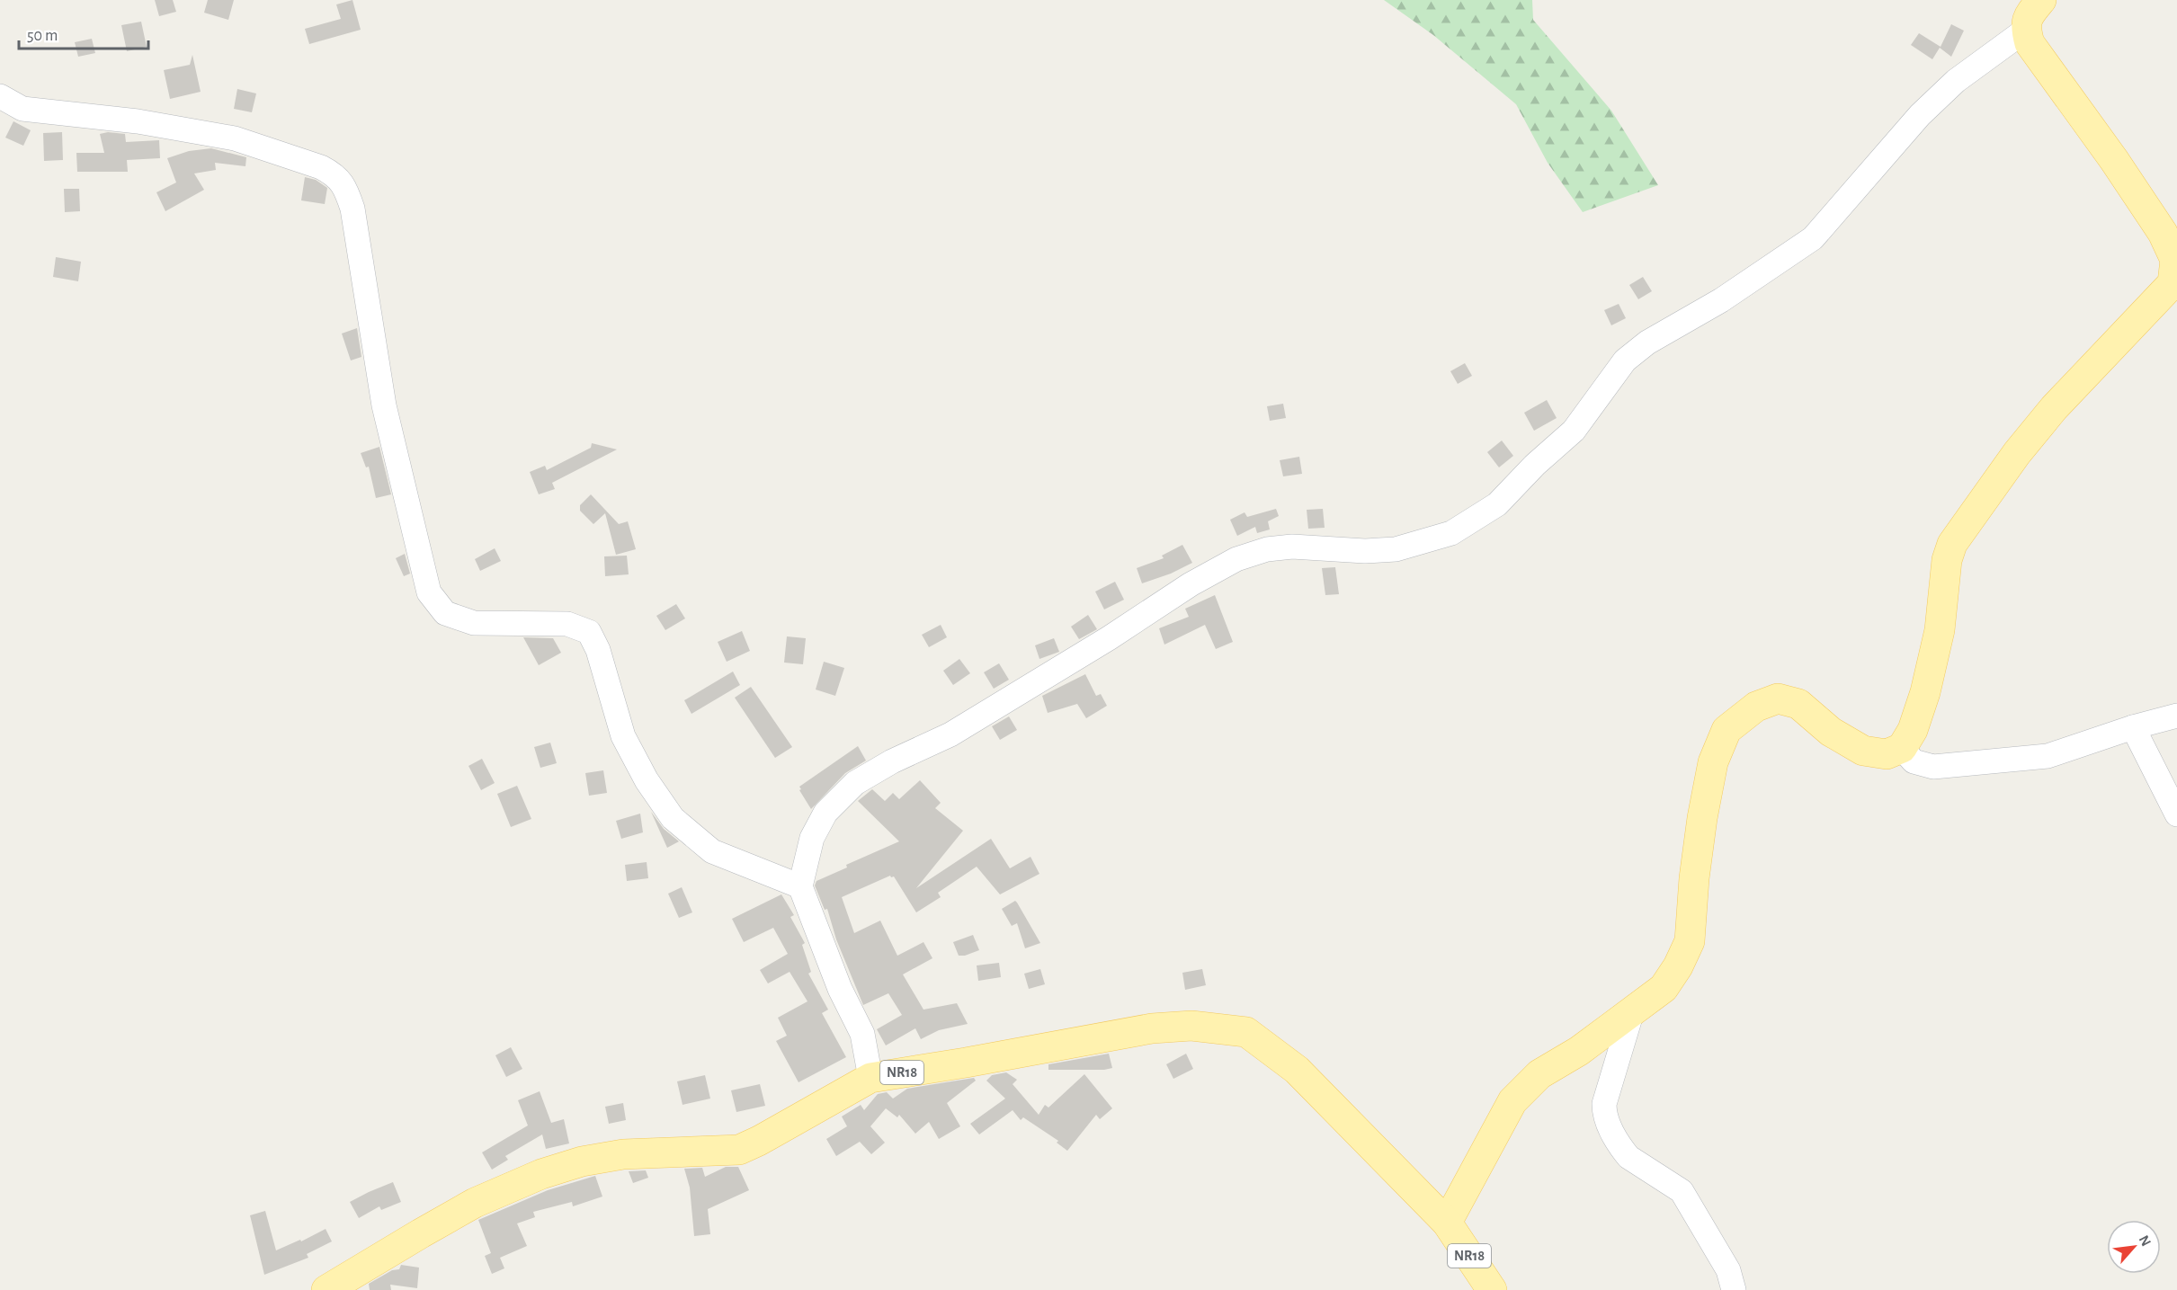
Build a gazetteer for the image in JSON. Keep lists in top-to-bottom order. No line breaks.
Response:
{"streets":{"main road":["NR18"]},"scale_bar":"50 m","north":"top right"}
